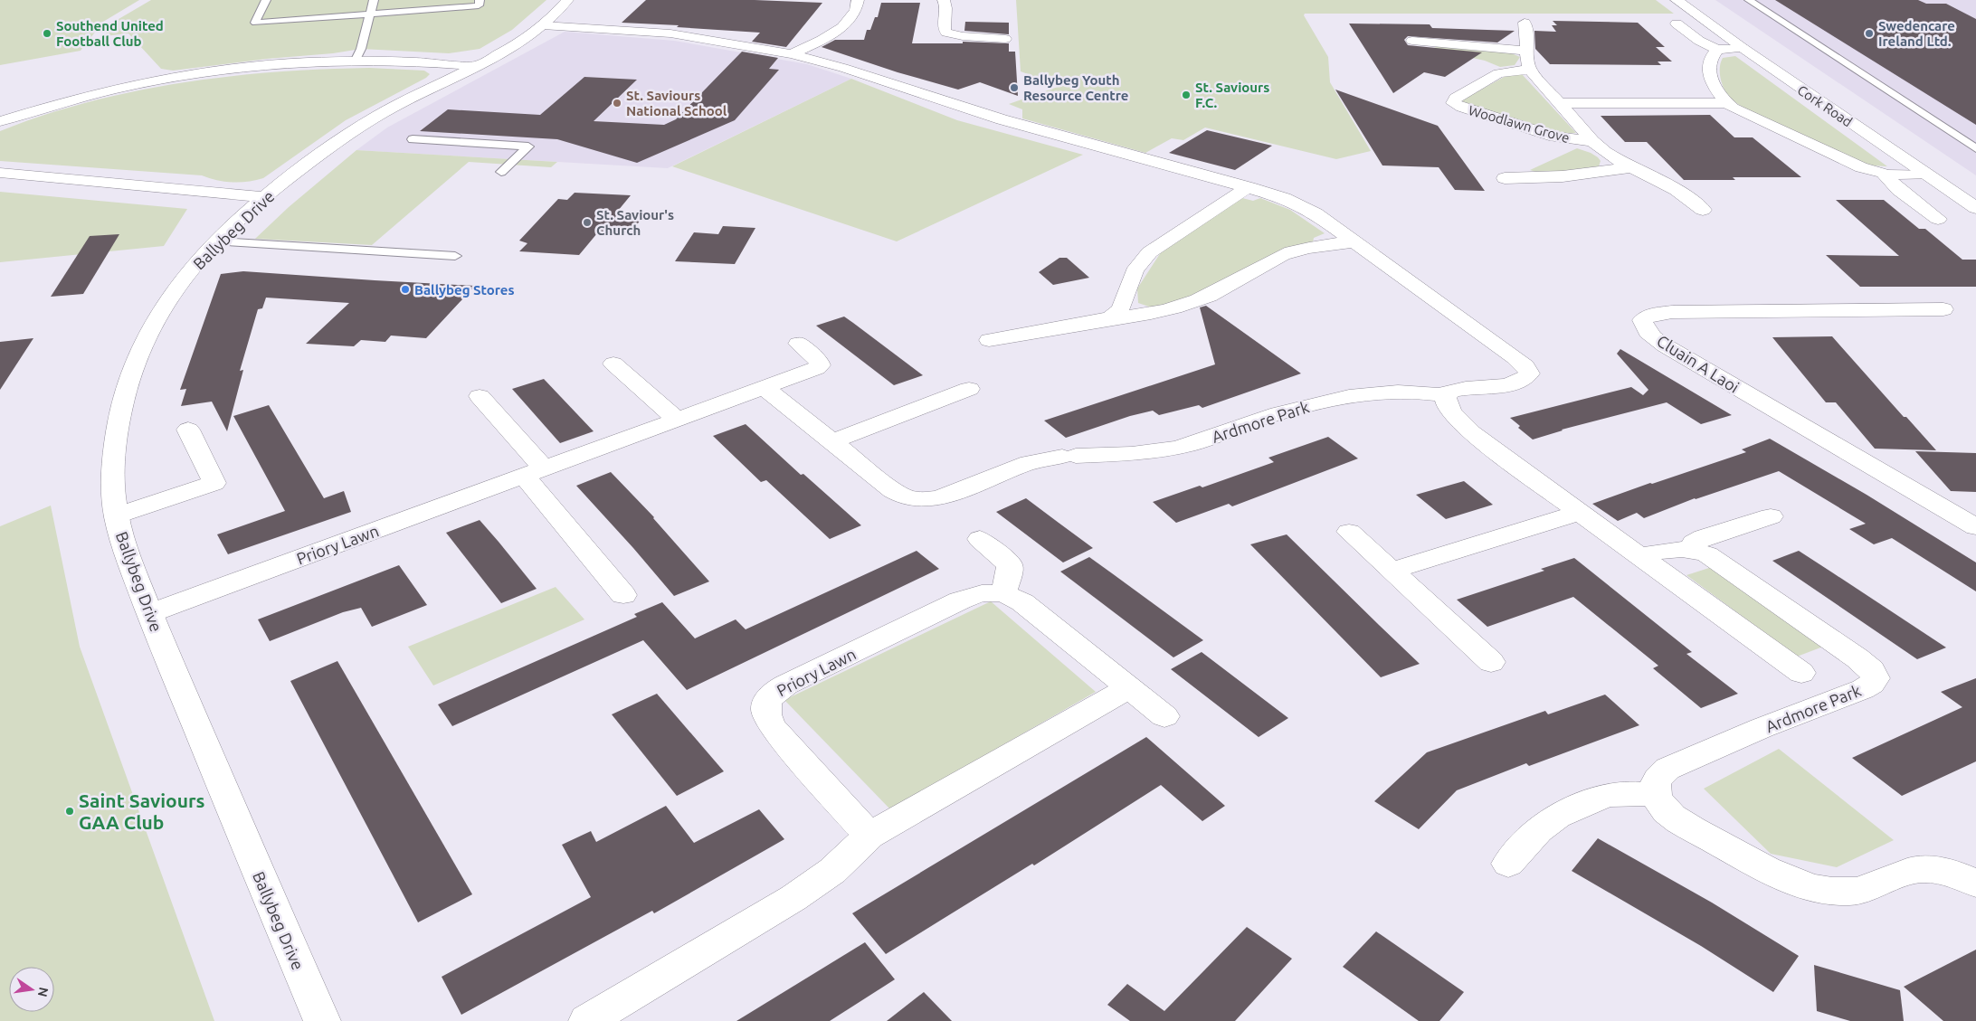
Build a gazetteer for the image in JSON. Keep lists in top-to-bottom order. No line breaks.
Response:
{"streets":{"street":["Cork Road","Woodlawn Grove","Ballybeg Drive","Cluain A Laoi","Ardmore Park","Priory Lawn"]},"crossings":[["Cork Road","Woodlawn Grove"],["Ballybeg Drive","Ardmore Park"],["Ballybeg Drive","Priory Lawn"]],"places":["Southend United Football Club","Swedencare Ireland Ltd.","Ballybeg Youth Resource Centre","St. Saviours F.C.","St. Saviours National School","St. Saviour's Church","Ballybeg Stores","Saint Saviours GAA Club"],"north":"right"}
